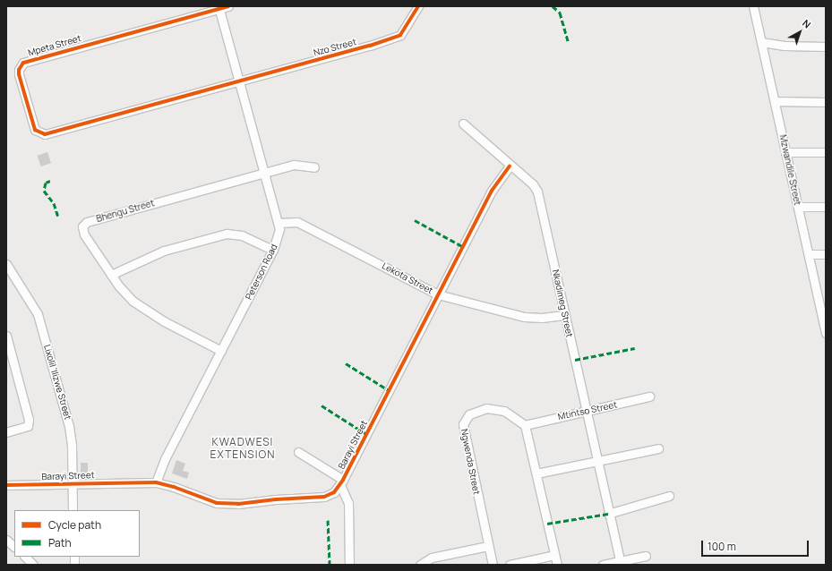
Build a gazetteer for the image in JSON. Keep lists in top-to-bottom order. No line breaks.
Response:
{"streets":{"street":["Mpeta Street","Nzo Street","Mzwandile Street","Bhengu Street","Peterson Road","Lekota Street","Nkadimeg Street","Lixolil 'Ilizwe Street","Mtintso Street","Barayi Street","Ngwenda Street"]},"crossings":[["Mpeta Street","Nzo Street"],["Mpeta Street","Peterson Road"],["Nzo Street","Peterson Road"],["Bhengu Street","Peterson Road"],["Peterson Road","Lekota Street"],["Peterson Road","Barayi Street"],["Lekota Street","Nkadimeg Street"],["Lekota Street","Barayi Street"],["Nkadimeg Street","Mtintso Street"],["Nkadimeg Street","Barayi Street"],["Lixolil 'Ilizwe Street","Barayi Street"],["Mtintso Street","Ngwenda Street"]],"districts":["KWADWESI EXTENSION"],"legend":["Cycle path","Path"],"scale_bar":"100 m","north":"top right"}
